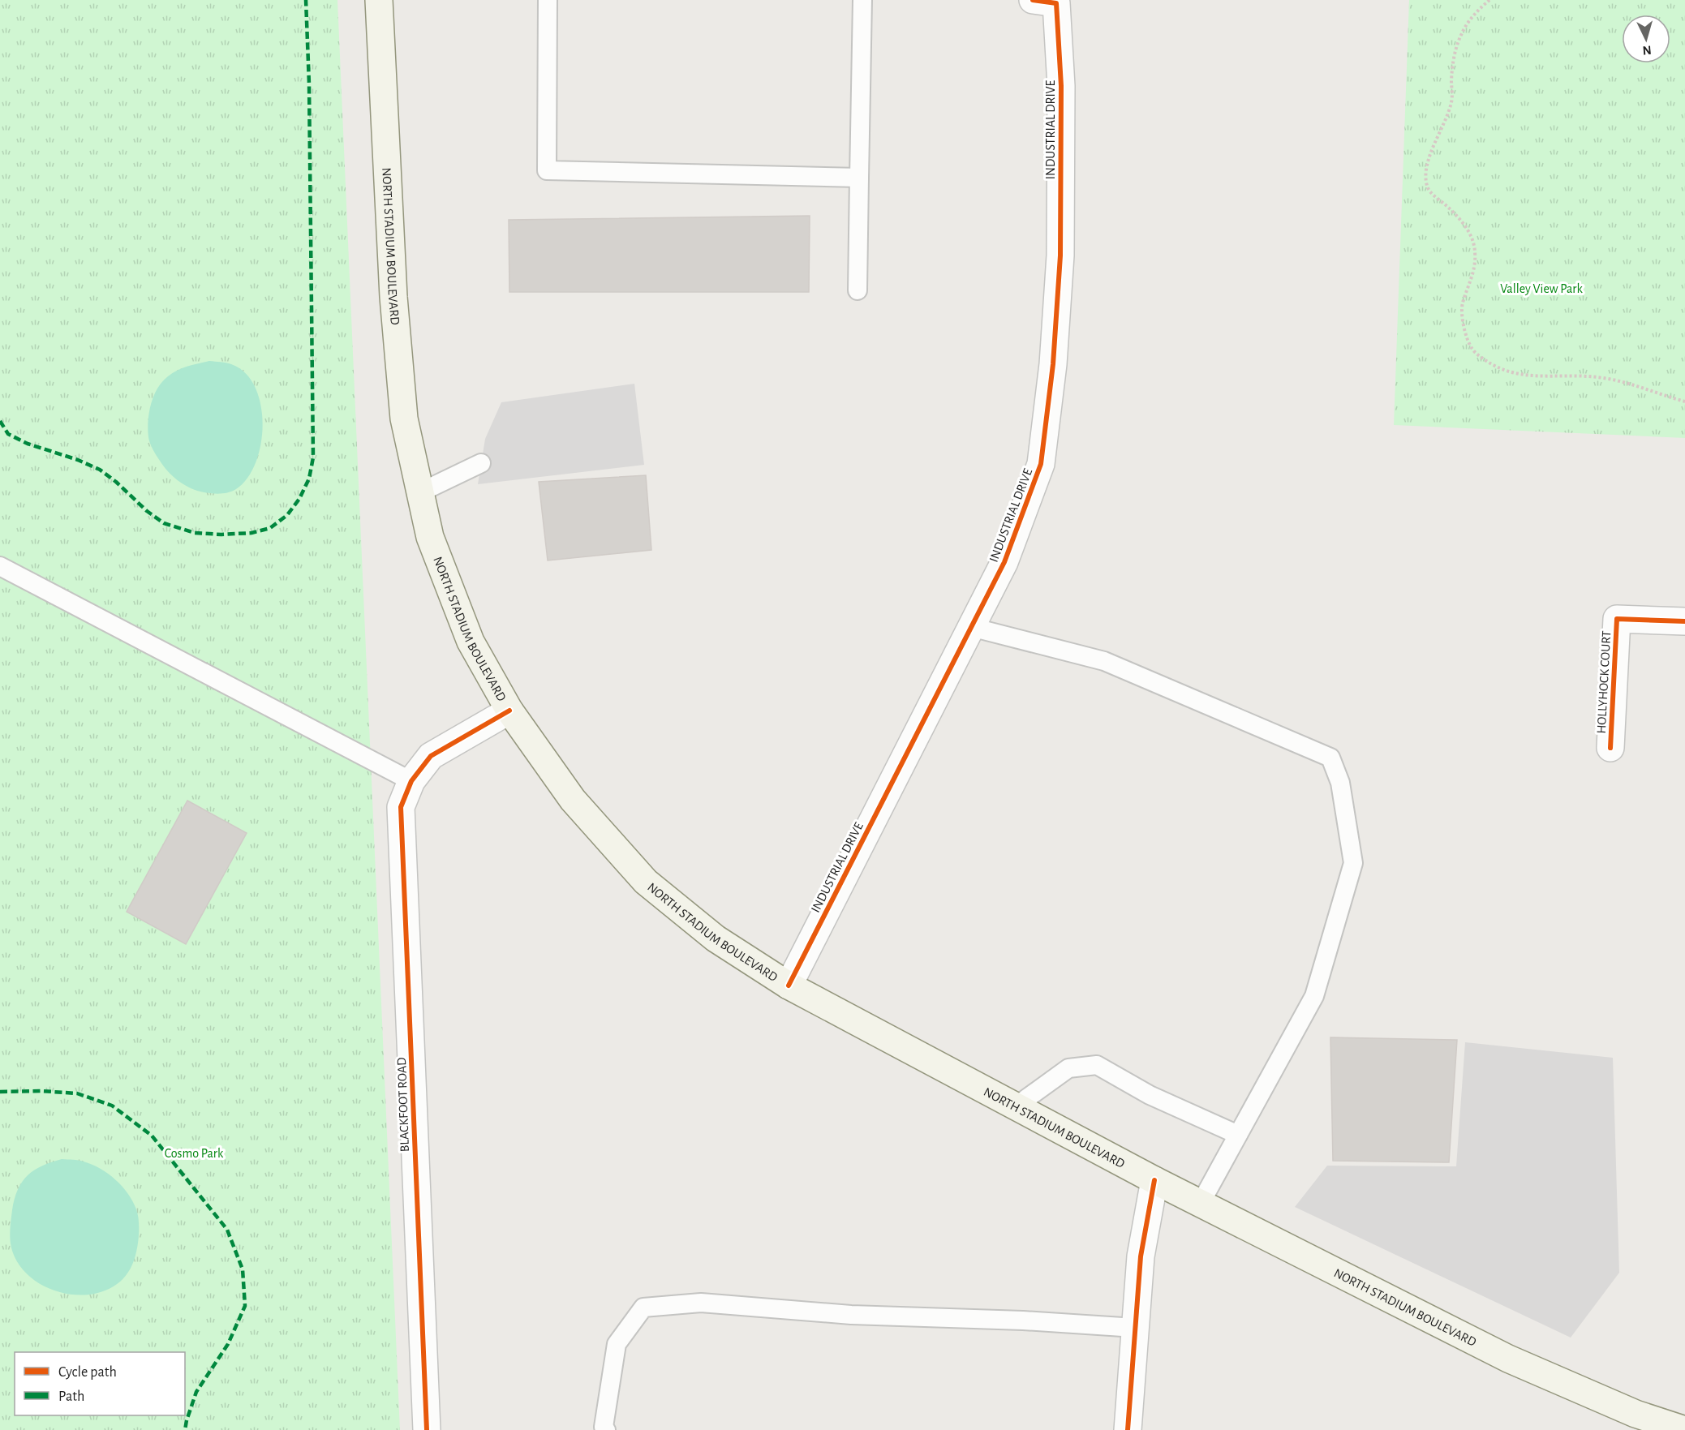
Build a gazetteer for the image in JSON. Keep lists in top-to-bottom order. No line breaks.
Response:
{"streets":{"main road":["NORTH STADIUM BOULEVARD"],"street":["INDUSTRIAL DRIVE","HOLLYHOCK COURT","BLACKFOOT ROAD"]},"crossings":[["INDUSTRIAL DRIVE","NORTH STADIUM BOULEVARD"],["NORTH STADIUM BOULEVARD","BLACKFOOT ROAD"]],"parks":["Valley View Park","Cosmo Park"],"legend":["Cycle path","Path"],"north":"bottom"}
